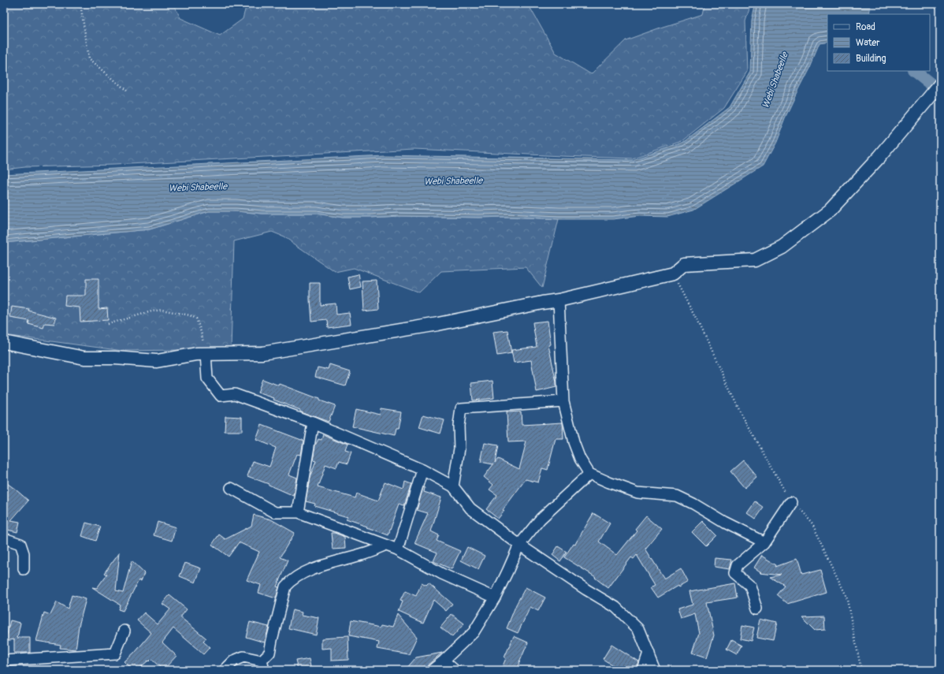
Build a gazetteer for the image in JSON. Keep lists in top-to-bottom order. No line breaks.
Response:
{"water":["Webi Shabeelle"],"legend":["Road","Water","Building"]}
